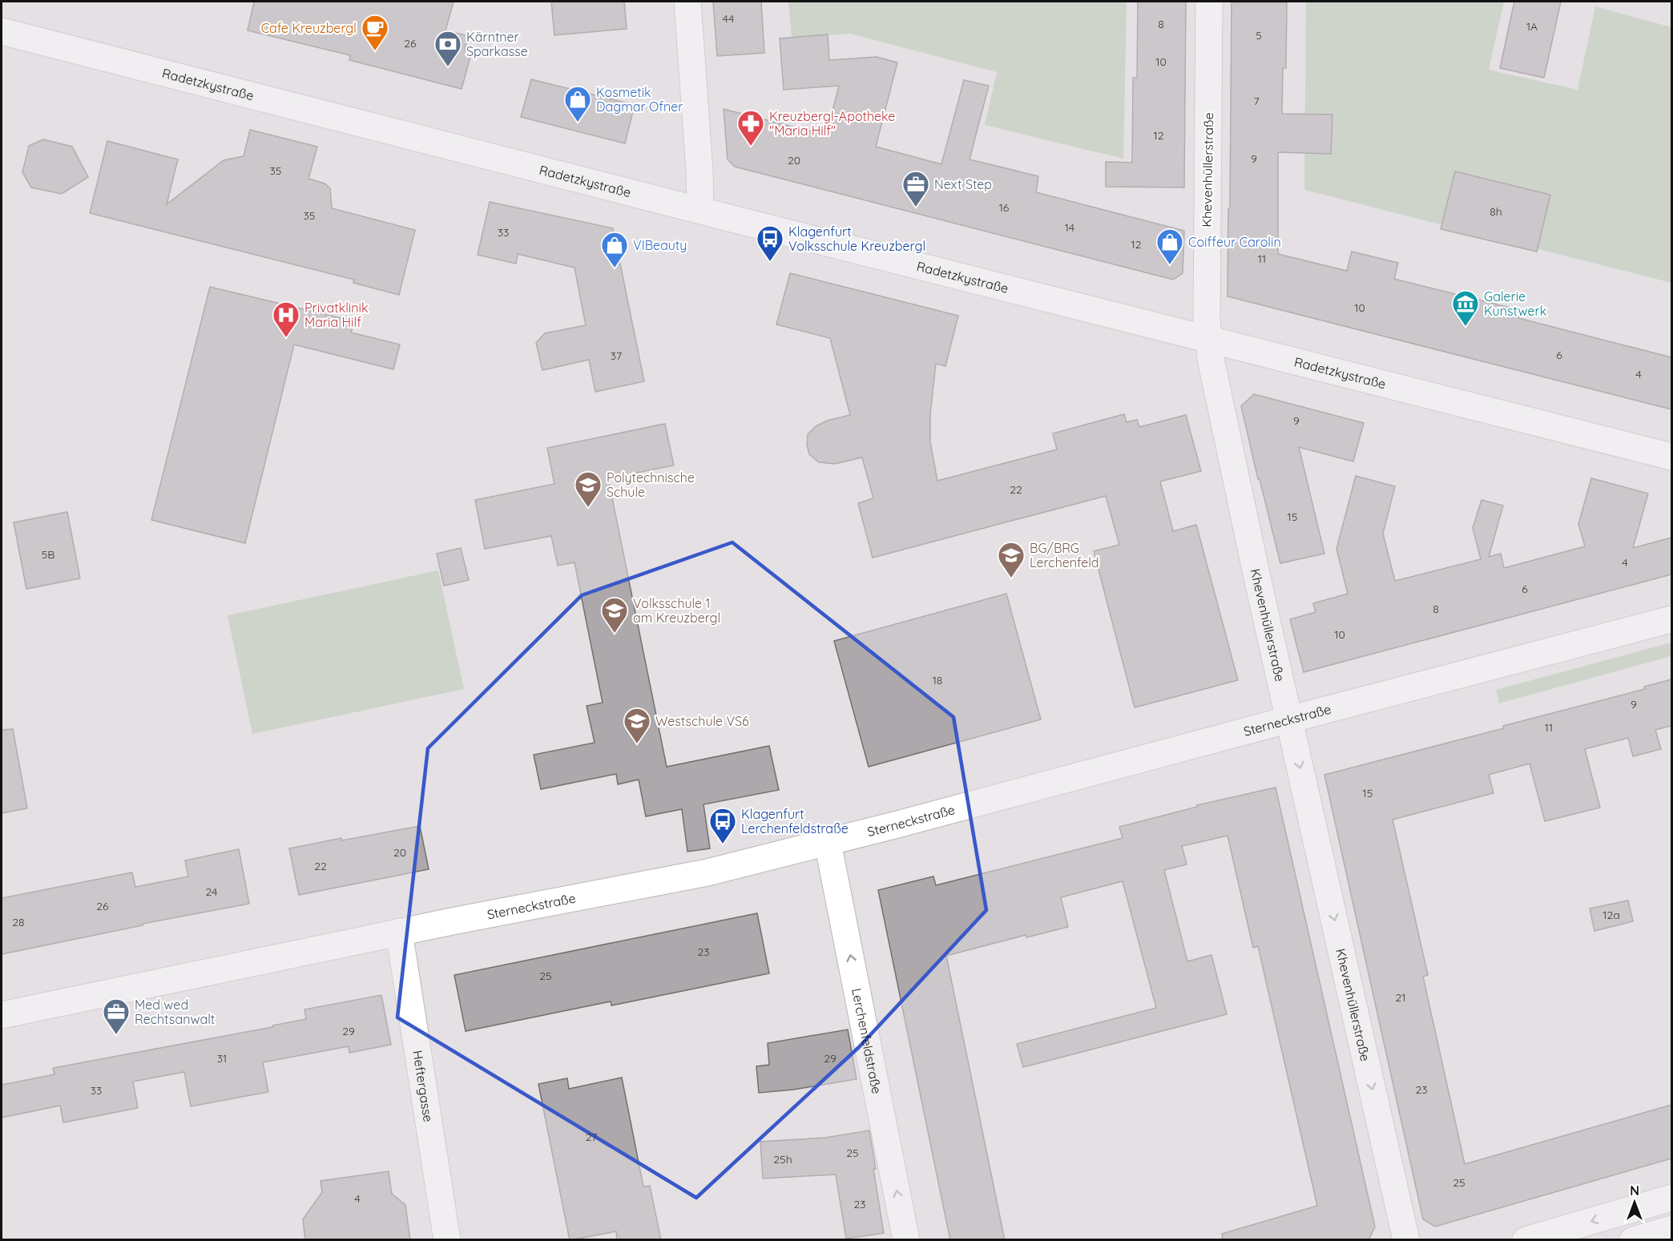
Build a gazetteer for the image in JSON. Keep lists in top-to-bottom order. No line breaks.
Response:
{"streets":{"street":["Radetzkystraße","Khevenhüllerstraße","Sterneckstraße","Lerchenfeldstraße","Heftergasse"]},"crossings":[["Radetzkystraße","Khevenhüllerstraße"],["Khevenhüllerstraße","Sterneckstraße"],["Sterneckstraße","Lerchenfeldstraße"],["Sterneckstraße","Heftergasse"]],"one_way":["Khevenhüllerstraße","Lerchenfeldstraße"],"places":{"cafe":["Cafe Kreuzbergl"],"bank":["Kärntner Sparkasse"],"shop":["Kosmetik Dagmar Ofner","Coiffeur Carolin","VIBeauty"],"pharmacy":["Kreuzbergl-Apotheke \"Maria Hilf\""],"office":["Next Step","Med wed Rechtsanwalt"],"bus stop":["Klagenfurt Volksschule Kreuzbergl","Klagenfurt Lerchenfeldstraße"],"museum":["Galerie Kunstwerk"],"hospital":["Privatklinik Maria Hilf"],"school or university":["Polytechnische Schule","BG/BRG Lerchenfeld","Volksschule 1 am Kreuzbergl","Westschule VS6"]},"house_numbers":["44","8","1A","5","26","10","7","12","9","20","35","16","8h","35","14","33","12","11","10","6","37","4","9","22","15","5B","4","6","8","10","18","9","11","15","20","22","24","26","12a","28","23","25","21","29","31","29","23","33","27","25","25h","25","4","23"],"north":"top"}
